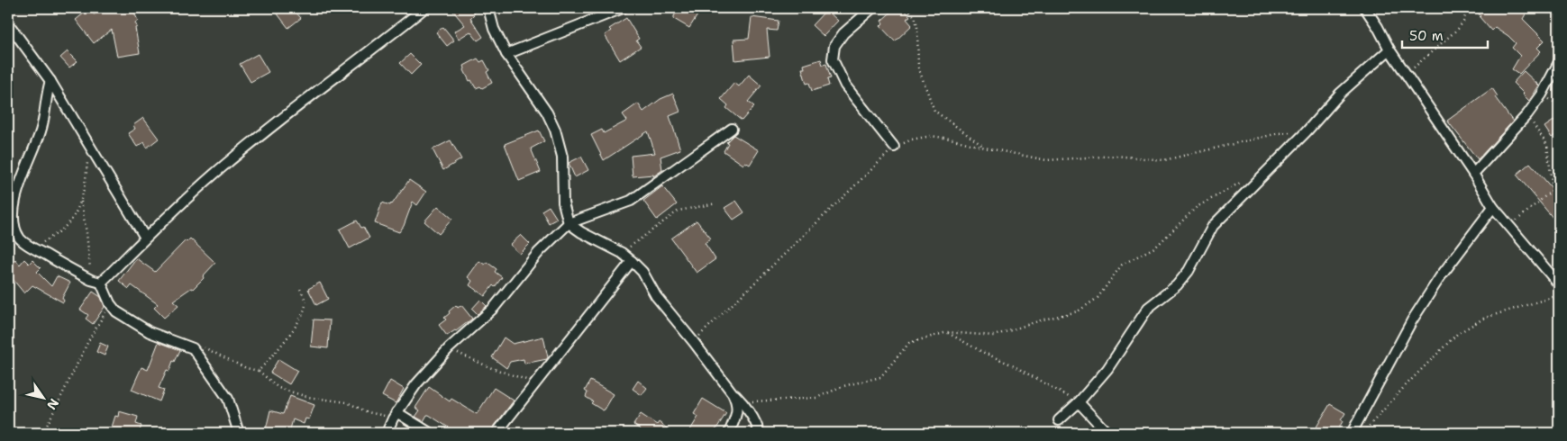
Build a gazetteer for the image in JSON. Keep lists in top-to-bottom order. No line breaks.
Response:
{"scale_bar":"50 m","north":"bottom right"}
